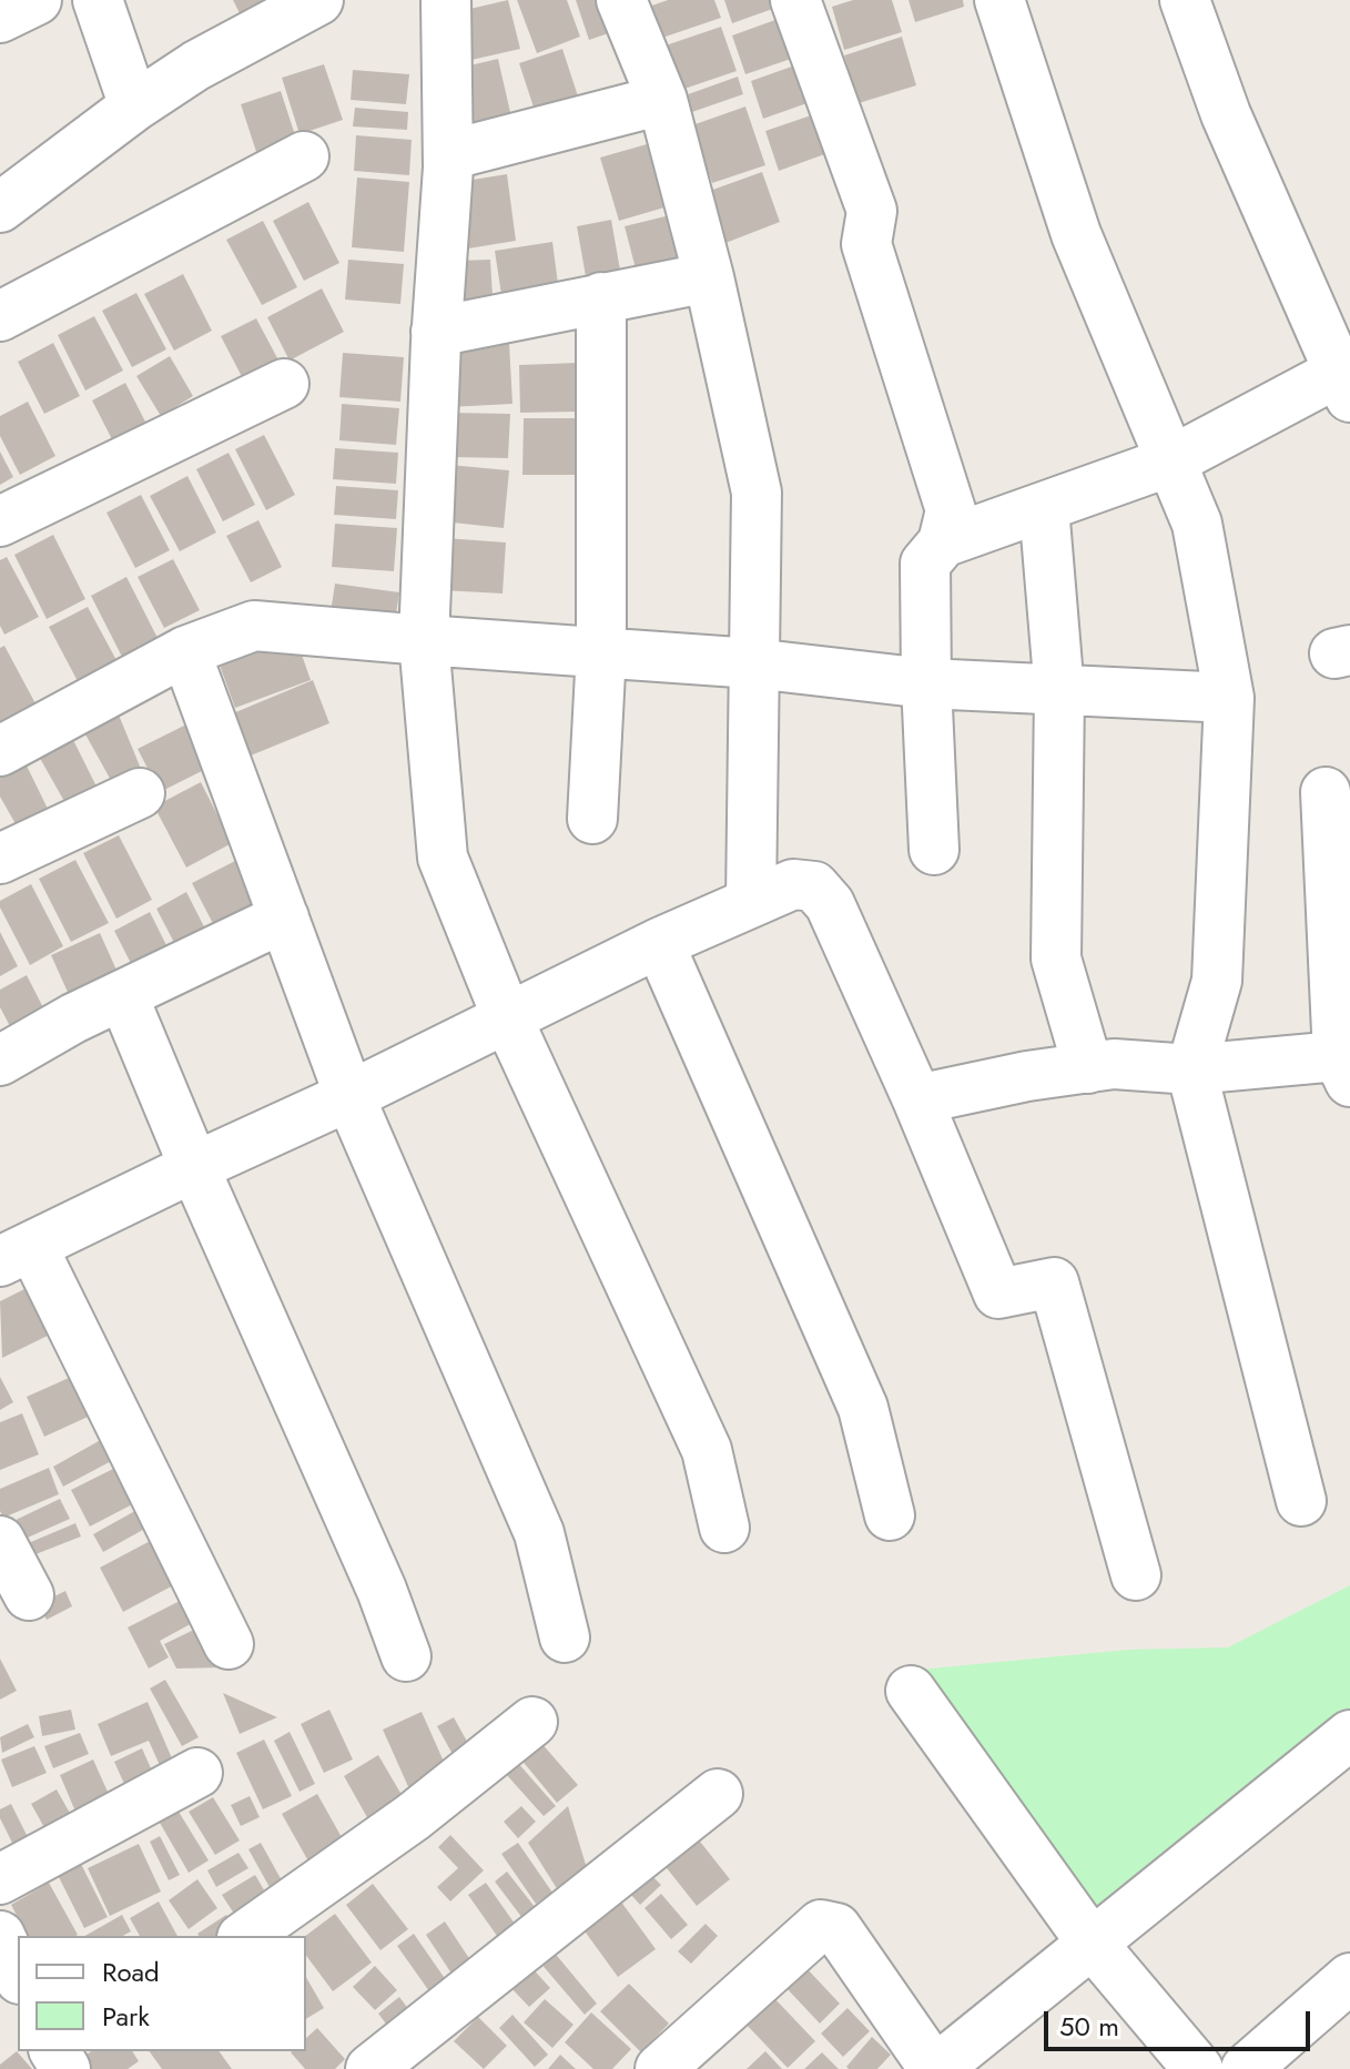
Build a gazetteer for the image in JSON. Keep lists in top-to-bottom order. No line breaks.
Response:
{"legend":["Road","Park"],"scale_bar":"50 m"}
